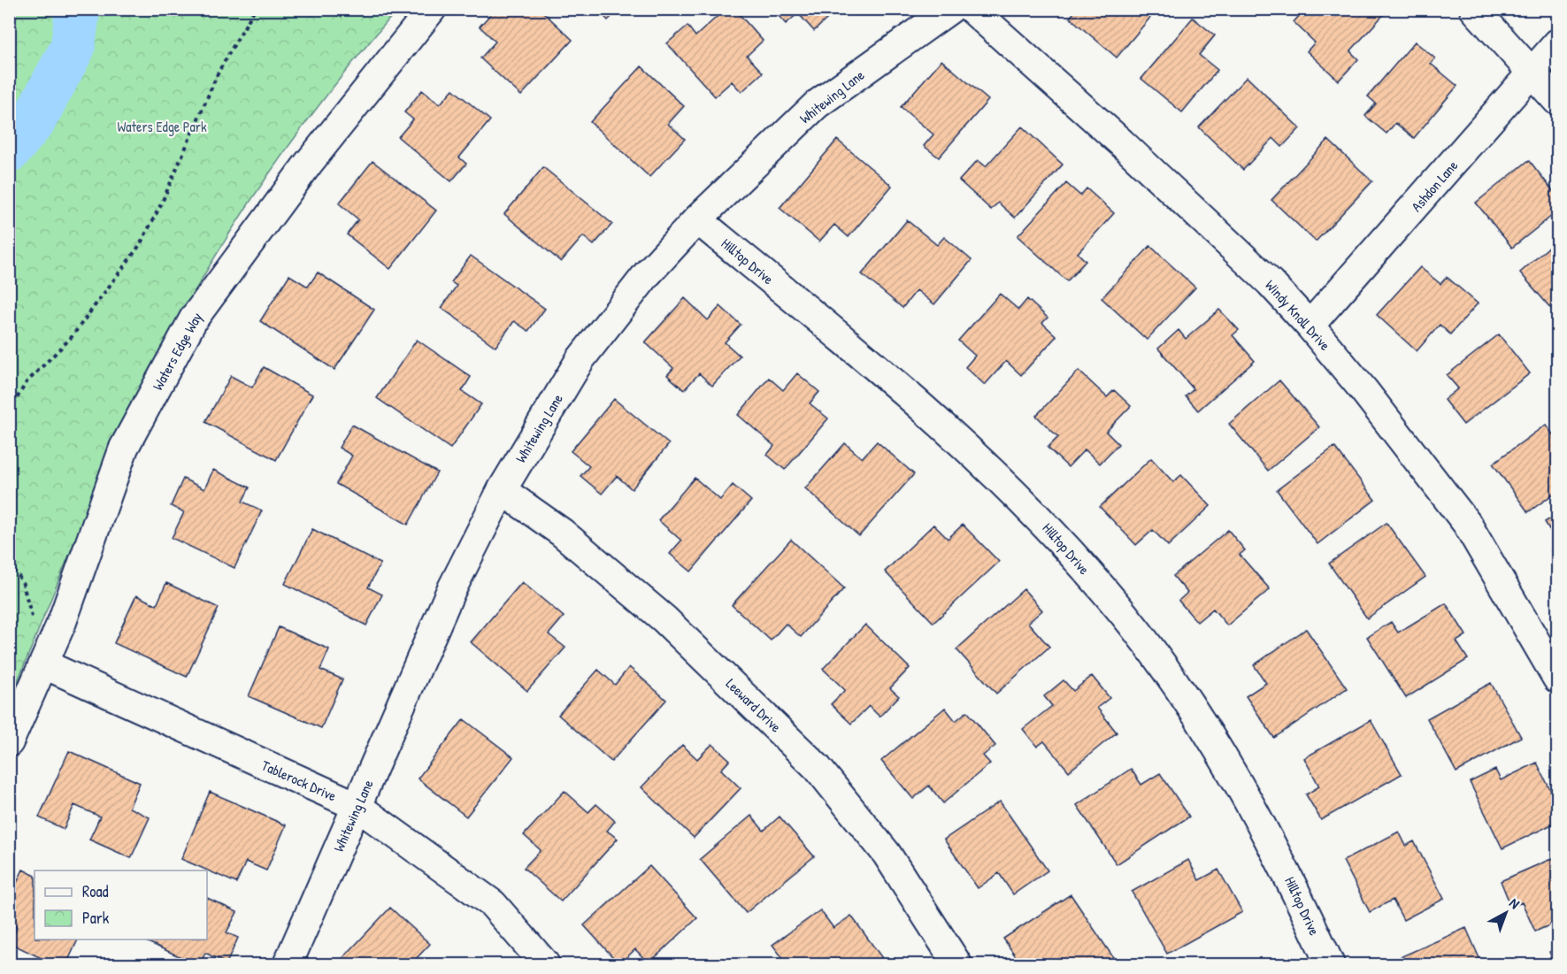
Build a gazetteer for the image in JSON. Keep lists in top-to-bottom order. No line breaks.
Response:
{"streets":{"street":["Whitewing Lane","Ashdon Lane","Hilltop Drive","Windy Knoll Drive","Waters Edge Way","Leeward Drive","Tablerock Drive"]},"crossings":[["Whitewing Lane","Hilltop Drive"],["Whitewing Lane","Leeward Drive"],["Whitewing Lane","Tablerock Drive"],["Ashdon Lane","Windy Knoll Drive"],["Waters Edge Way","Tablerock Drive"]],"parks":["Waters Edge Park"],"legend":["Road","Park"],"north":"top right"}
